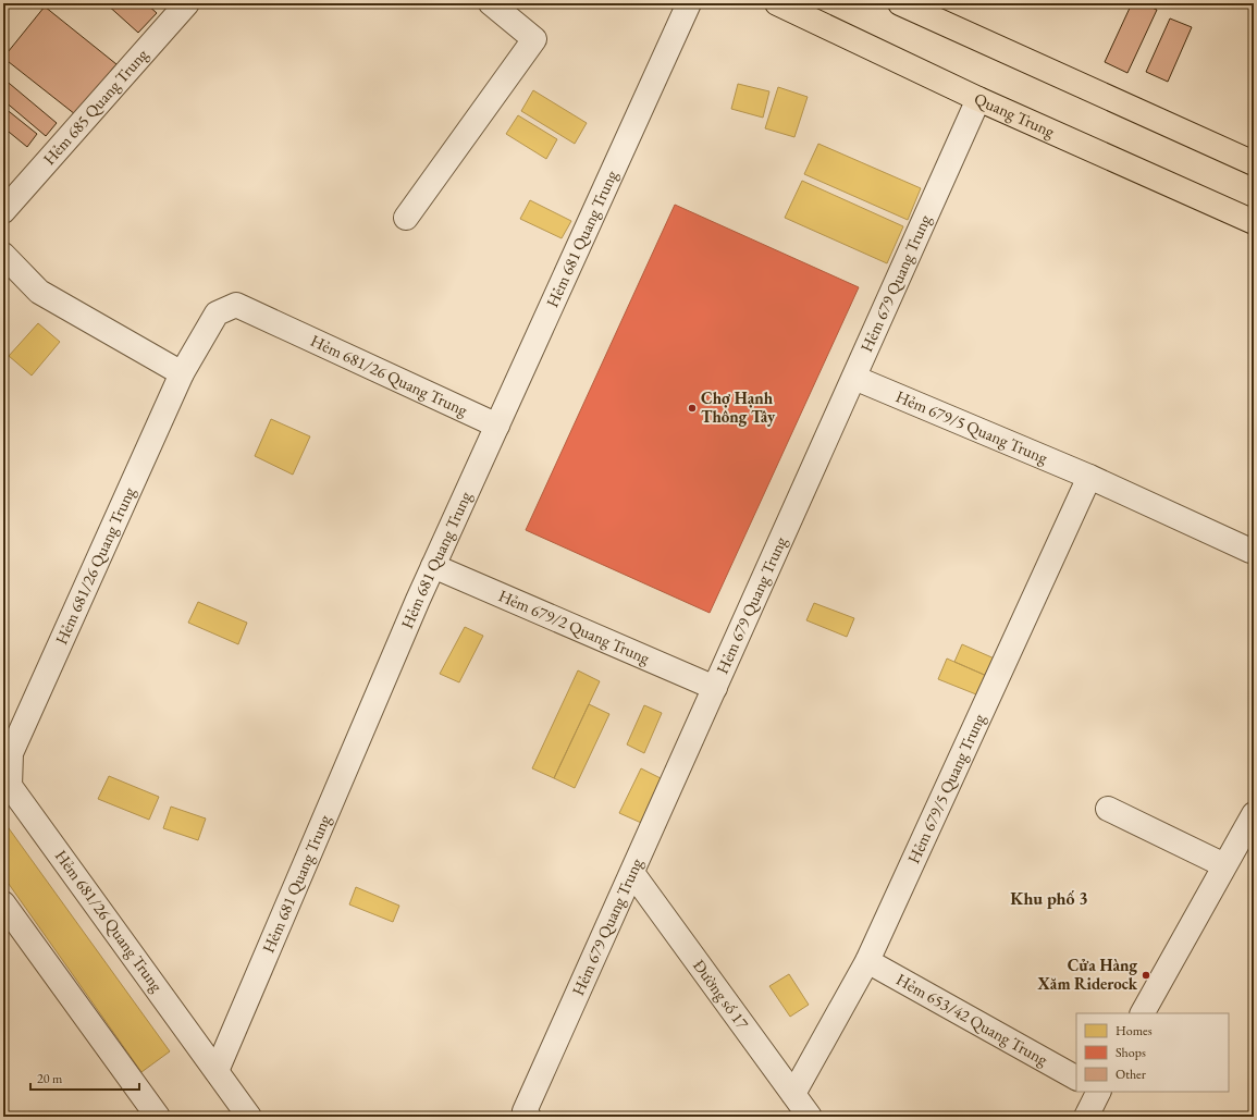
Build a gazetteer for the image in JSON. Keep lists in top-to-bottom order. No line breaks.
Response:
{"streets":{"main road":["Quang Trung"],"street":["Hẻm 685 Quang Trung","Hẻm 681 Quang Trung","Hẻm 679 Quang Trung","Hẻm 681/26 Quang Trung","Hẻm 679/5 Quang Trung","Hẻm 679/2 Quang Trung","Đường số 17","Hẻm 653/42 Quang Trung"]},"crossings":[["Quang Trung","Hẻm 679 Quang Trung"],["Hẻm 681 Quang Trung","Hẻm 681/26 Quang Trung"],["Hẻm 681 Quang Trung","Hẻm 679/2 Quang Trung"],["Hẻm 679 Quang Trung","Hẻm 679/5 Quang Trung"],["Hẻm 679 Quang Trung","Hẻm 679/2 Quang Trung"],["Hẻm 679 Quang Trung","Đường số 17"],["Hẻm 679/5 Quang Trung","Đường số 17"],["Hẻm 679/5 Quang Trung","Hẻm 653/42 Quang Trung"]],"districts":["Khu phố 3"],"places":["Chợ Hạnh Thông Tây","Cửa Hàng Xăm Riderock"],"legend":["Homes","Shops","Other"],"scale_bar":"20 m"}
